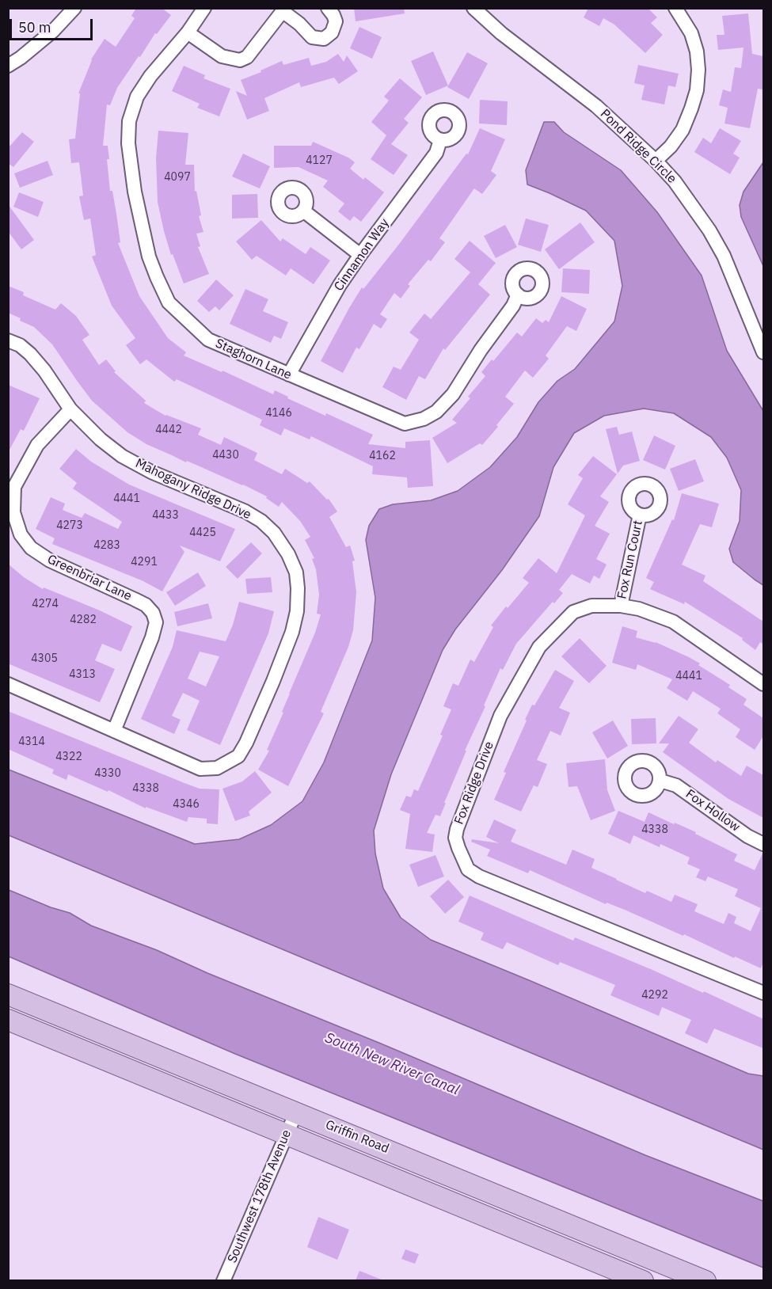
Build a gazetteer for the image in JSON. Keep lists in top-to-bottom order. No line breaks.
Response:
{"streets":{"main road":["Griffin Road"],"street":["Pond Ridge Circle","Cinnamon Way","Staghorn Lane","Mahogany Ridge Drive","Fox Run Court","Greenbriar Lane","Fox Ridge Drive","Fox Hollow","Southwest 178th Avenue"]},"crossings":[["Cinnamon Way","Staghorn Lane"],["Mahogany Ridge Drive","Greenbriar Lane"],["Fox Run Court","Fox Ridge Drive"],["Griffin Road","Southwest 178th Avenue"]],"water":["South New River Canal"],"house_numbers":["4127","4097","4146","4442","4430","4162","4441","4433","4273","4425","4283","4291","4274","4282","4305","4313","4441","4314","4322","4330","4338","4346","4338","4292"],"scale_bar":"50 m"}
